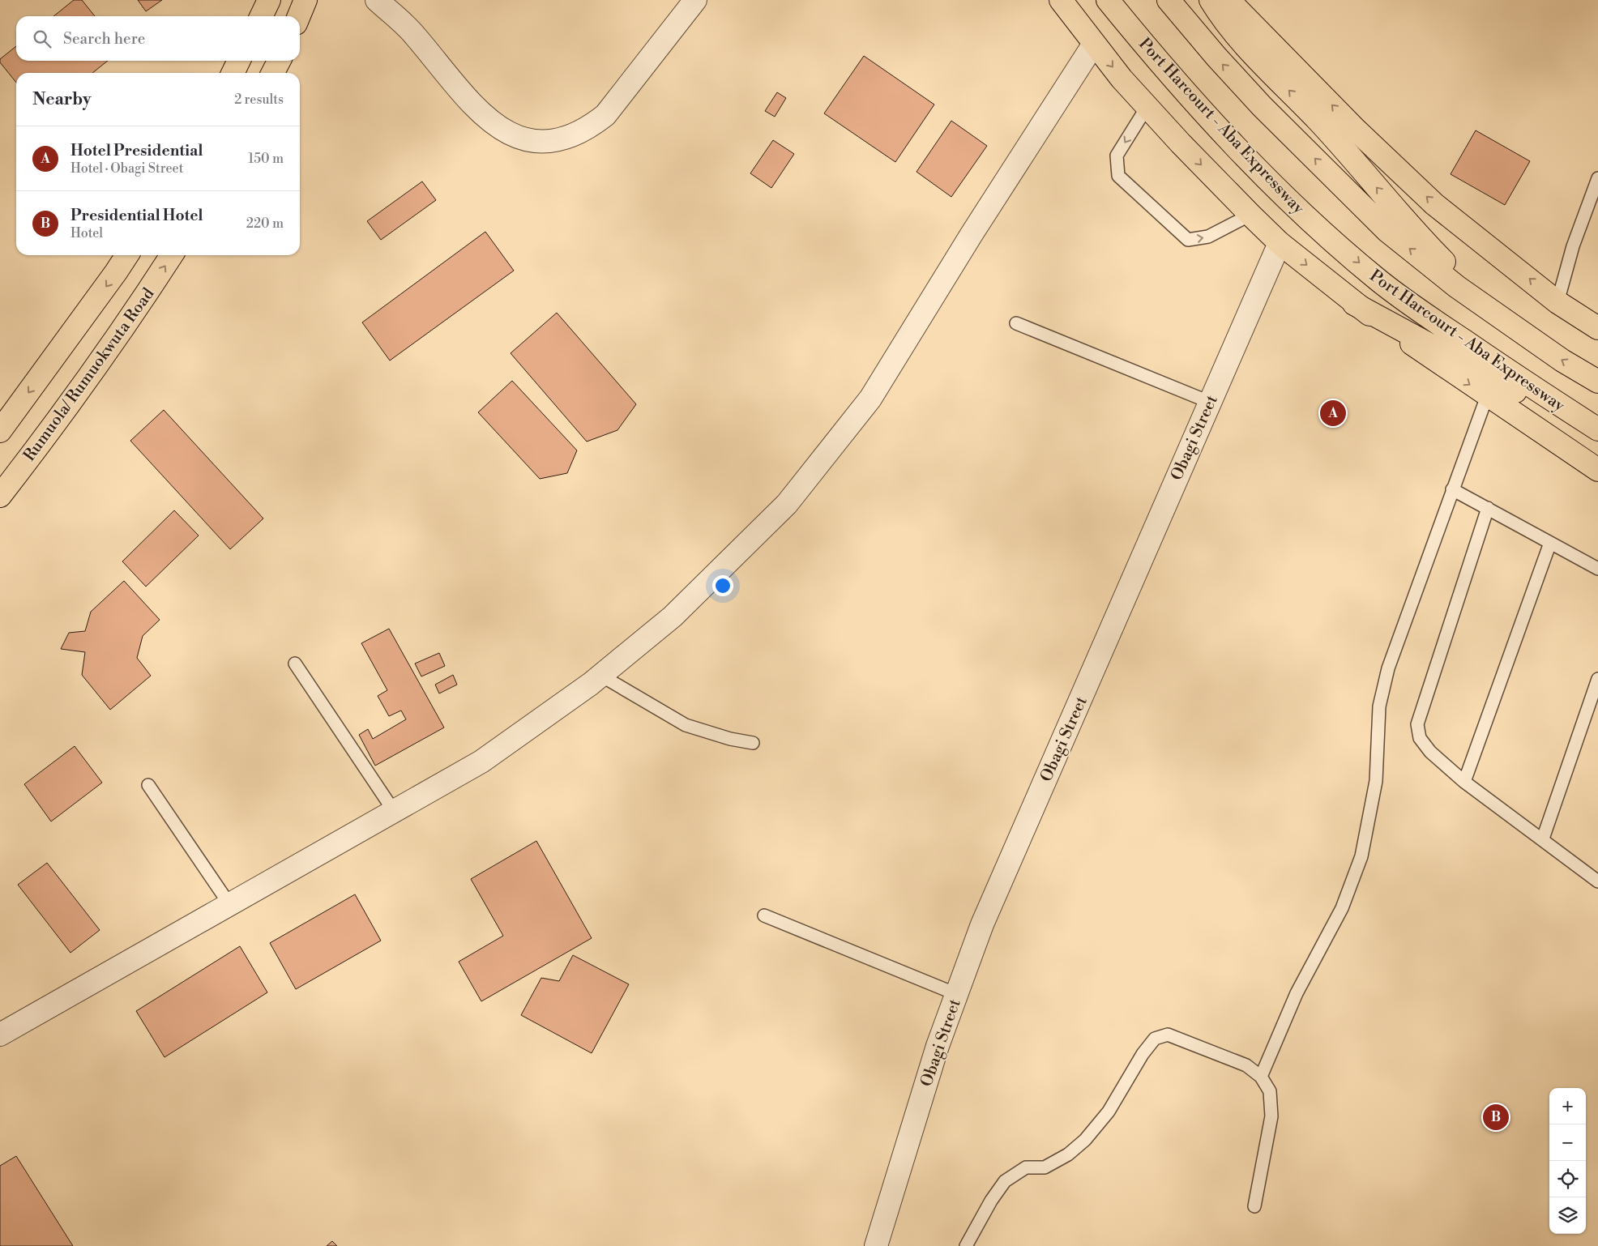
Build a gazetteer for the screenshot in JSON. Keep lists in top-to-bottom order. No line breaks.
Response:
{"streets":{"main road":["Port Harcourt - Aba Expressway","Rumuola/ Rumuokwuta Road"],"street":["Obagi Street"]},"page":{"search":"Search here","heading":["Nearby","2 results"],"list":[{"mark":"A","name":"Hotel Presidential","note":"Hotel · Obagi Street","value":"150 m"},{"mark":"B","name":"Presidential Hotel","note":"Hotel","value":"220 m"}],"pins":["A","B"],"map_buttons":["+","−"]}}
